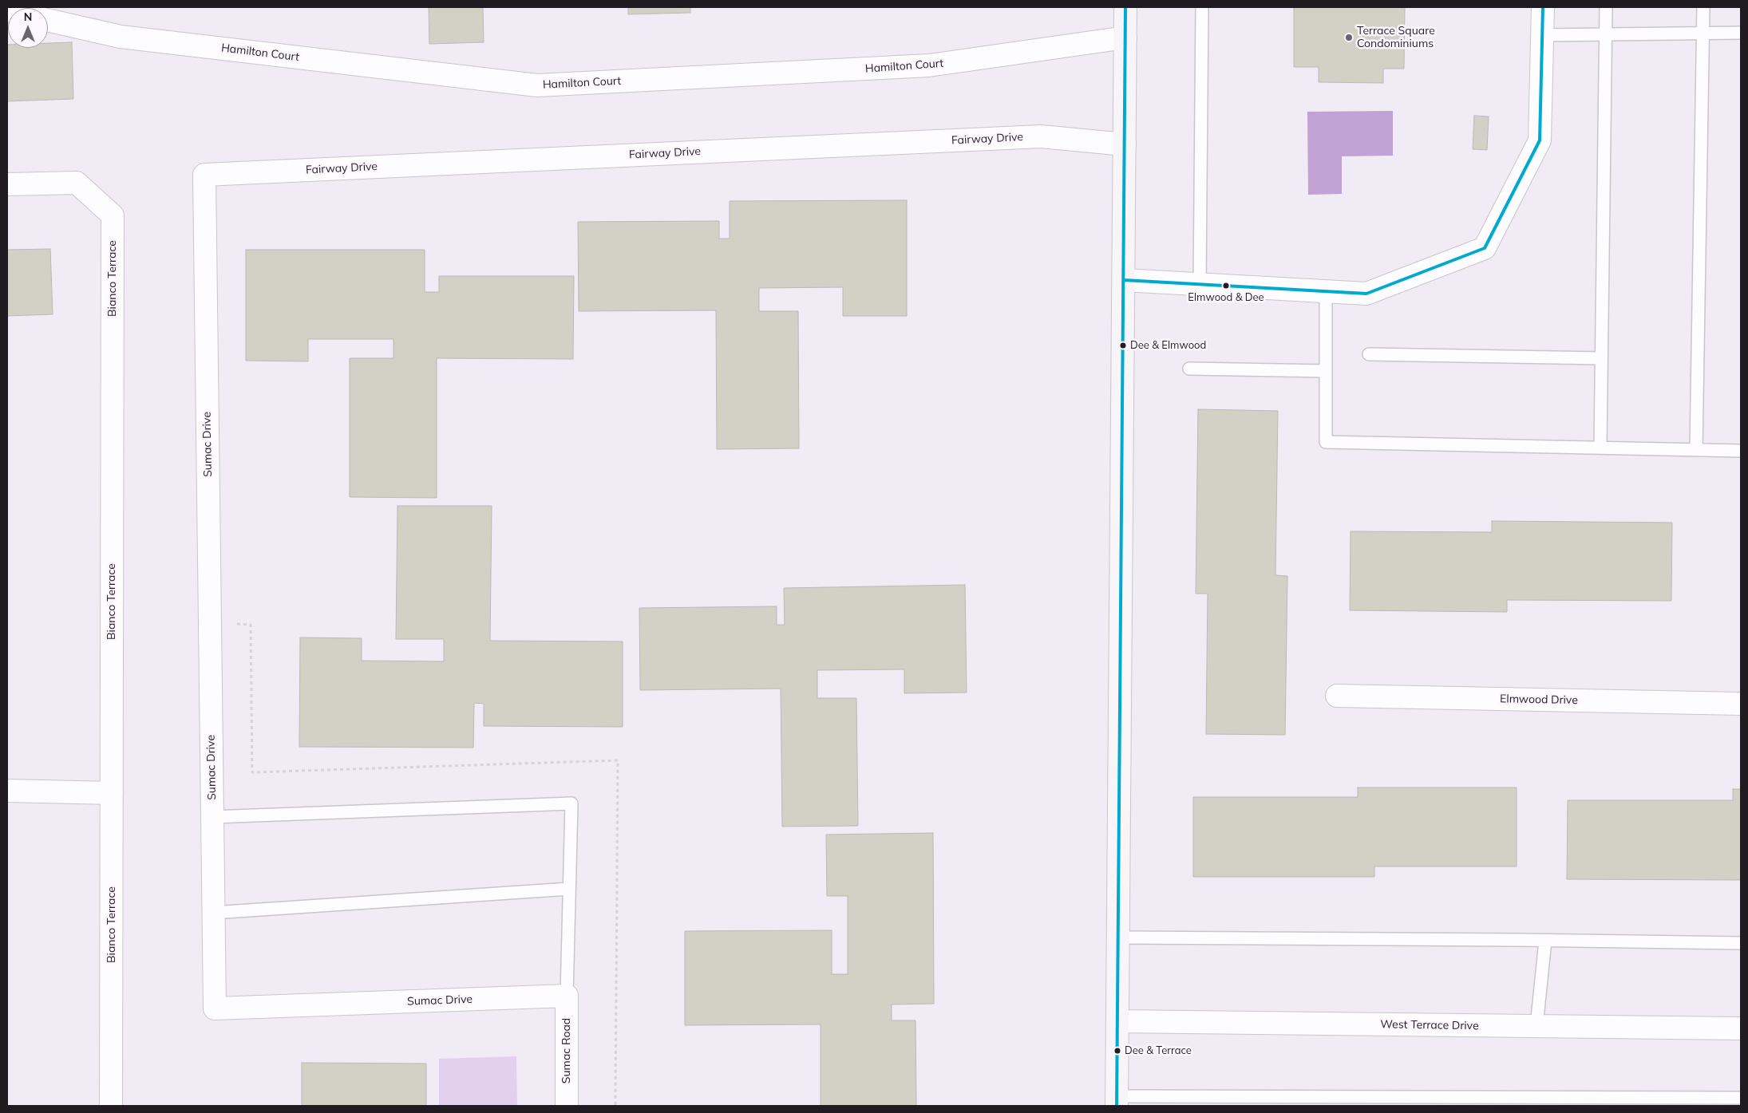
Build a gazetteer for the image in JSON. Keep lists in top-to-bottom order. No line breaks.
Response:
{"streets":{"street":["Hamilton Court","Fairway Drive","Bianco Terrace","Sumac Drive","Elmwood Drive","West Terrace Drive","Sumac Road"]},"crossings":[["Fairway Drive","Sumac Drive"],["Sumac Drive","Sumac Road"]],"places":["Terrace Square Condominiums","Elmwood & Dee","Dee & Elmwood","Dee & Terrace"],"north":"top"}
